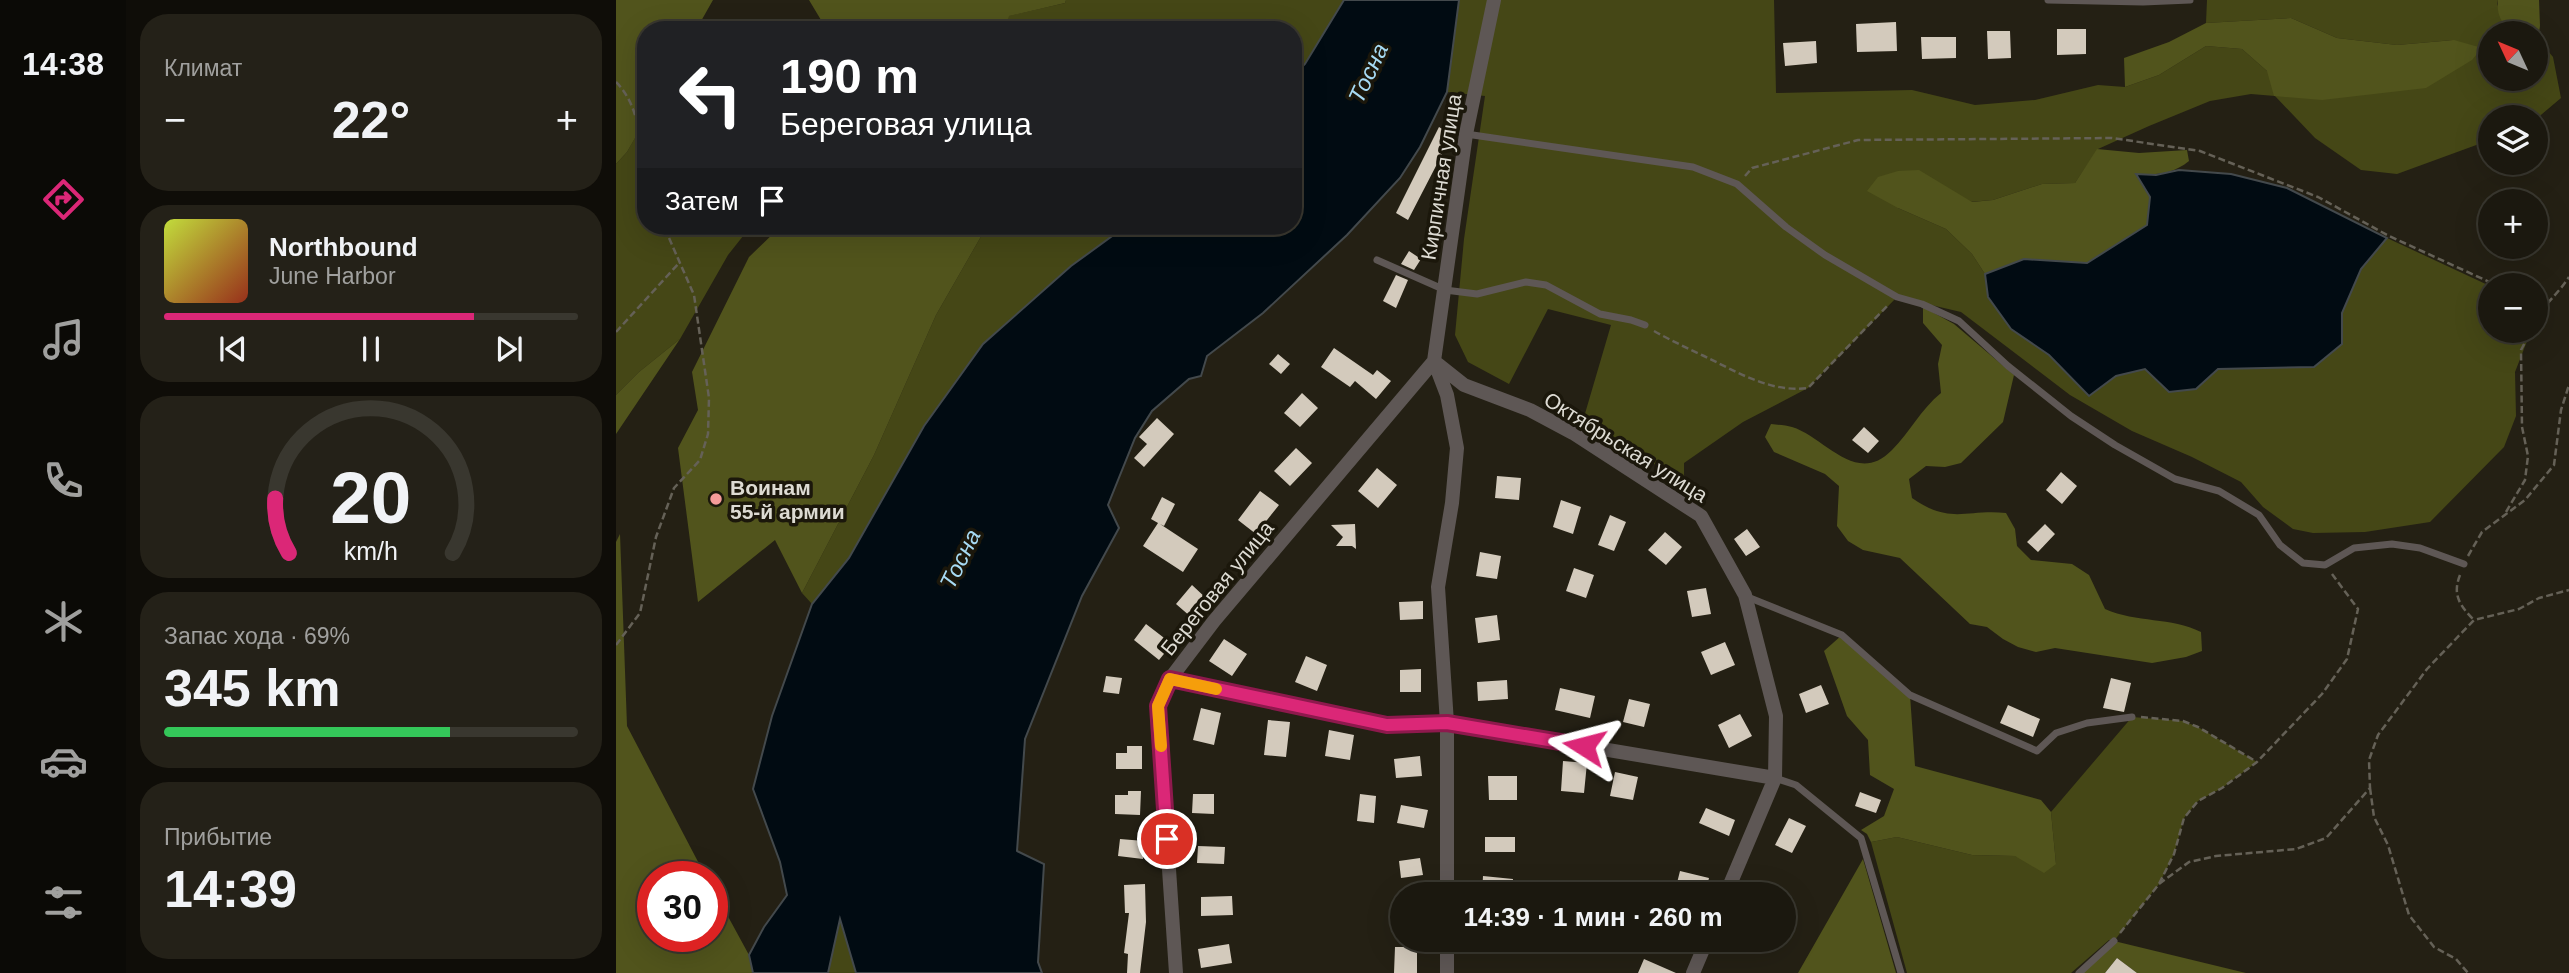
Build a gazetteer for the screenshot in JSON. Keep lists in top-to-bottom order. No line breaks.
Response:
{"streets":{"street":["Кирпичная улица","Октябрьская улица","Береговая улица"]},"crossings":[["Кирпичная улица","Октябрьская улица"],["Кирпичная улица","Береговая улица"],["Октябрьская улица","Береговая улица"]],"water":["Тосна"],"places":["Воинам 55-й армии"],"north":"top left","page":{"tabs":"14:38","tile":["Климат",["Запас хода · 69%","345 km"],["Прибытие","14:39"]],"map_buttons":["+","−"],"turn":["190 m","Береговая улица"],"heat":["−","22°","+"],"then":"Затем","song":["Northbound","June Harbor"],"limit":"30","trip":"14:39 · 1 мин · 260 m","gauge":["20","km/h"]}}
